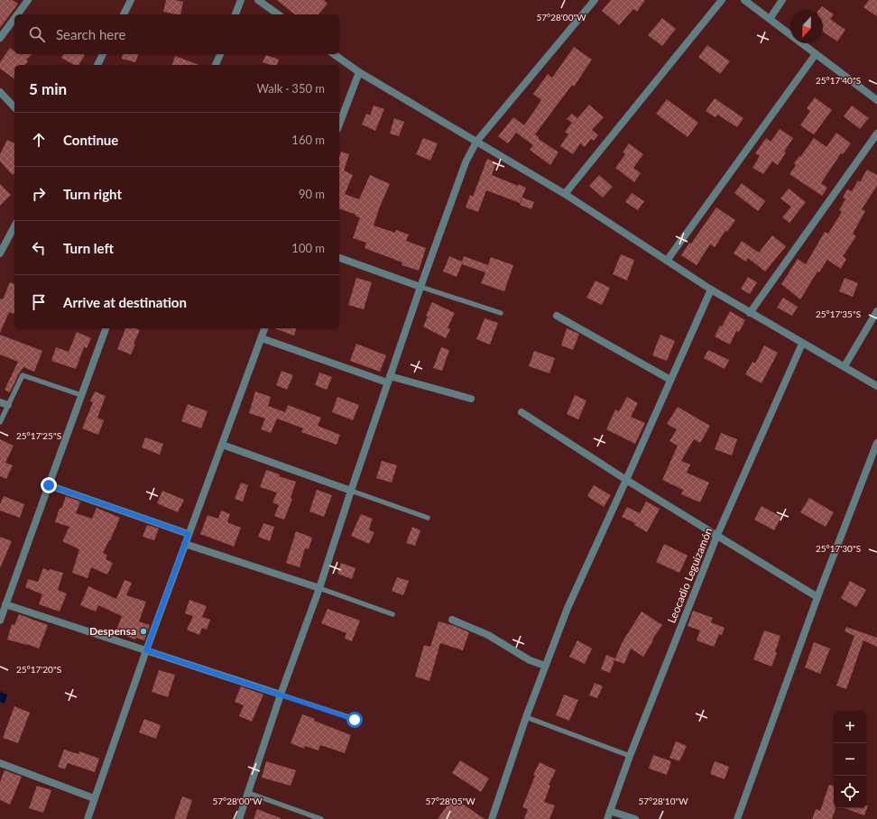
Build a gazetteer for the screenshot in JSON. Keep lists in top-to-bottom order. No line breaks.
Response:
{"streets":{"street":["Leocadio Leguizamón"]},"places":["Despensa"],"north":"bottom","page":{"search":"Search here","heading":["5 min","Walk · 350 m"],"list":[["Continue","160 m"],["Turn right","90 m"],["Turn left","100 m"],"Arrive at destination"],"map_buttons":["+","−"]},"coordinates":["57°28'00\"W","25°17'40\"S","25°17'35\"S","25°17'25\"S","25°17'30\"S","25°17'20\"S","57°28'05\"W","57°28'10\"W"]}
